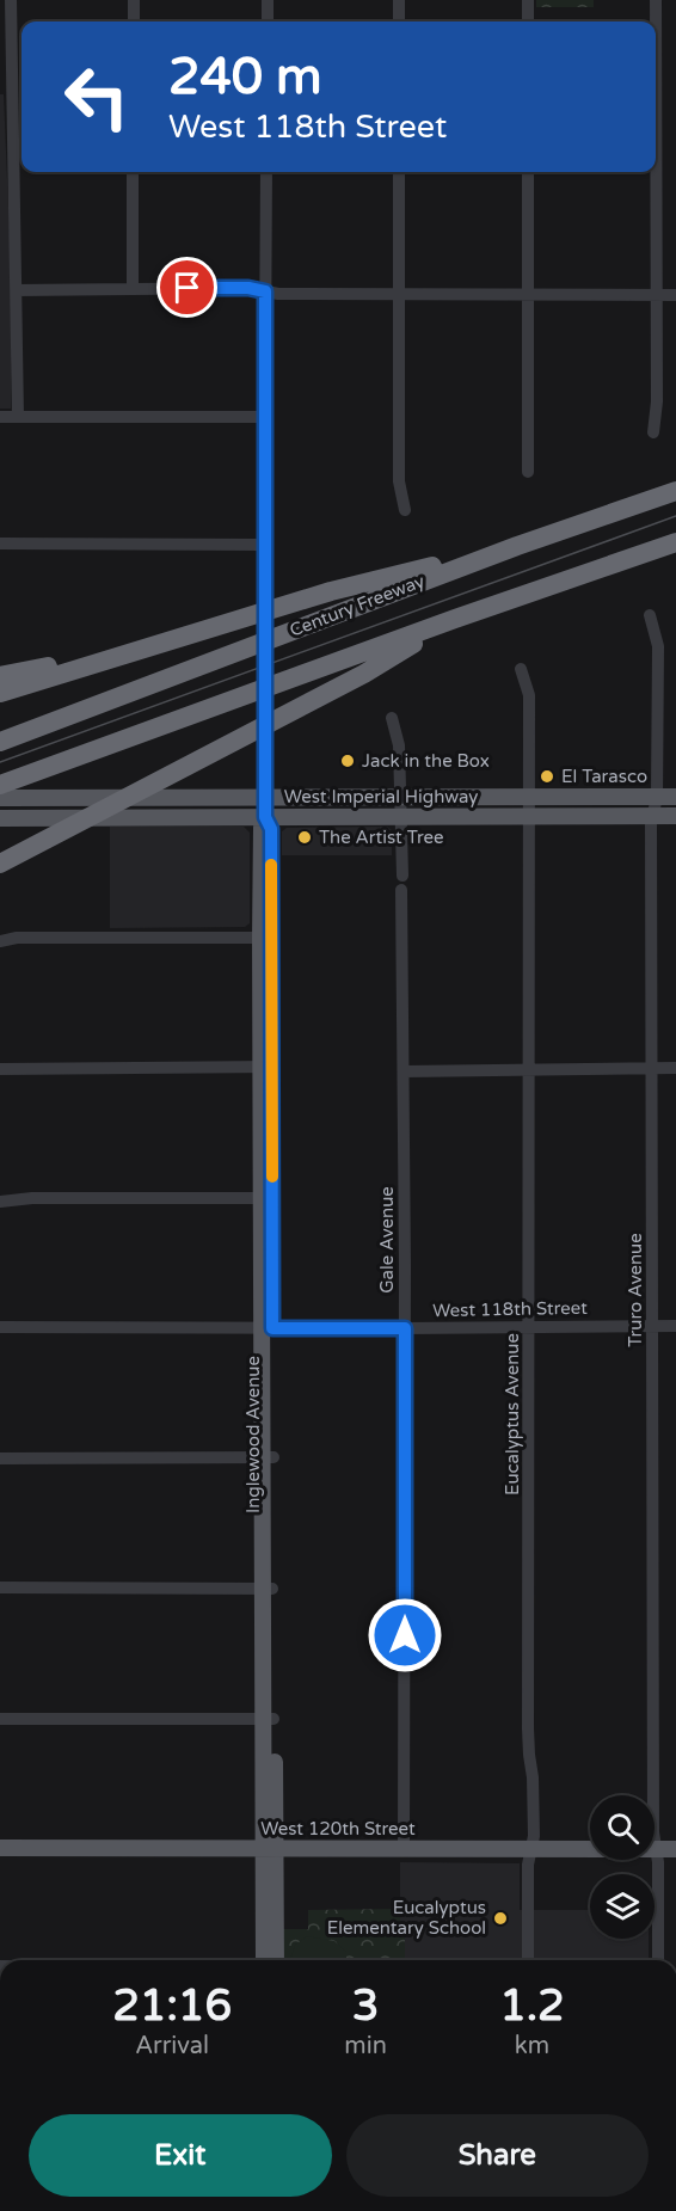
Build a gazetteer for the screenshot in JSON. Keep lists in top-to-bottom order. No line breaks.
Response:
{"streets":{"highway":["Century Freeway"],"main road":["West Imperial Highway","Inglewood Avenue","West 120th Street"],"street":["Gale Avenue","Truro Avenue","West 118th Street","Eucalyptus Avenue"]},"crossings":[["West Imperial Highway","Truro Avenue"],["West Imperial Highway","Eucalyptus Avenue"],["West Imperial Highway","Inglewood Avenue"],["Gale Avenue","West 118th Street"],["Gale Avenue","West 120th Street"],["Truro Avenue","West 118th Street"],["Truro Avenue","West 120th Street"],["West 118th Street","Eucalyptus Avenue"],["West 118th Street","Inglewood Avenue"],["Eucalyptus Avenue","West 120th Street"],["Inglewood Avenue","West 120th Street"]],"places":["Jack in the Box","El Tarasco","The Artist Tree","Eucalyptus Elementary School"],"page":{"turn":["240 m","West 118th Street"],"eta":["21:16","Arrival","3","min","1.2","km"],"buttons":["Exit","Share"]}}
